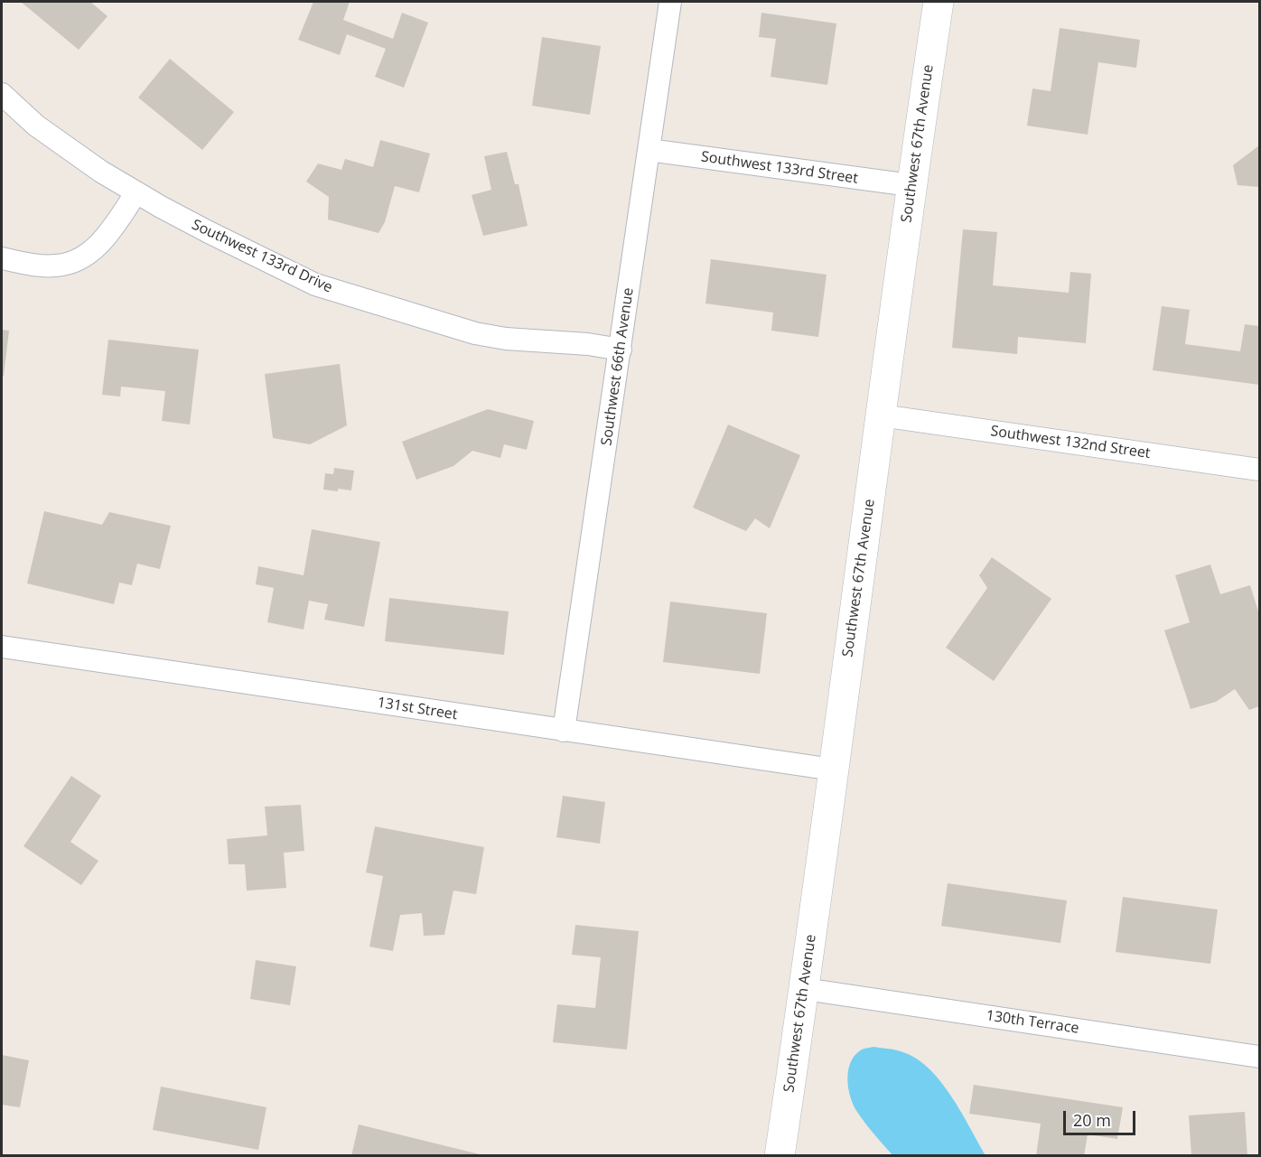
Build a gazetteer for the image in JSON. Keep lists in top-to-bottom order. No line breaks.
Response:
{"streets":{"main road":["Southwest 67th Avenue"],"street":["Southwest 133rd Street","Southwest 133rd Drive","Southwest 66th Avenue","Southwest 132nd Street","131st Street","130th Terrace"]},"crossings":[["Southwest 67th Avenue","Southwest 133rd Street"],["Southwest 67th Avenue","Southwest 132nd Street"],["Southwest 67th Avenue","131st Street"],["Southwest 67th Avenue","130th Terrace"],["Southwest 133rd Street","Southwest 66th Avenue"],["Southwest 133rd Drive","Southwest 66th Avenue"],["Southwest 66th Avenue","131st Street"]],"scale_bar":"20 m"}
